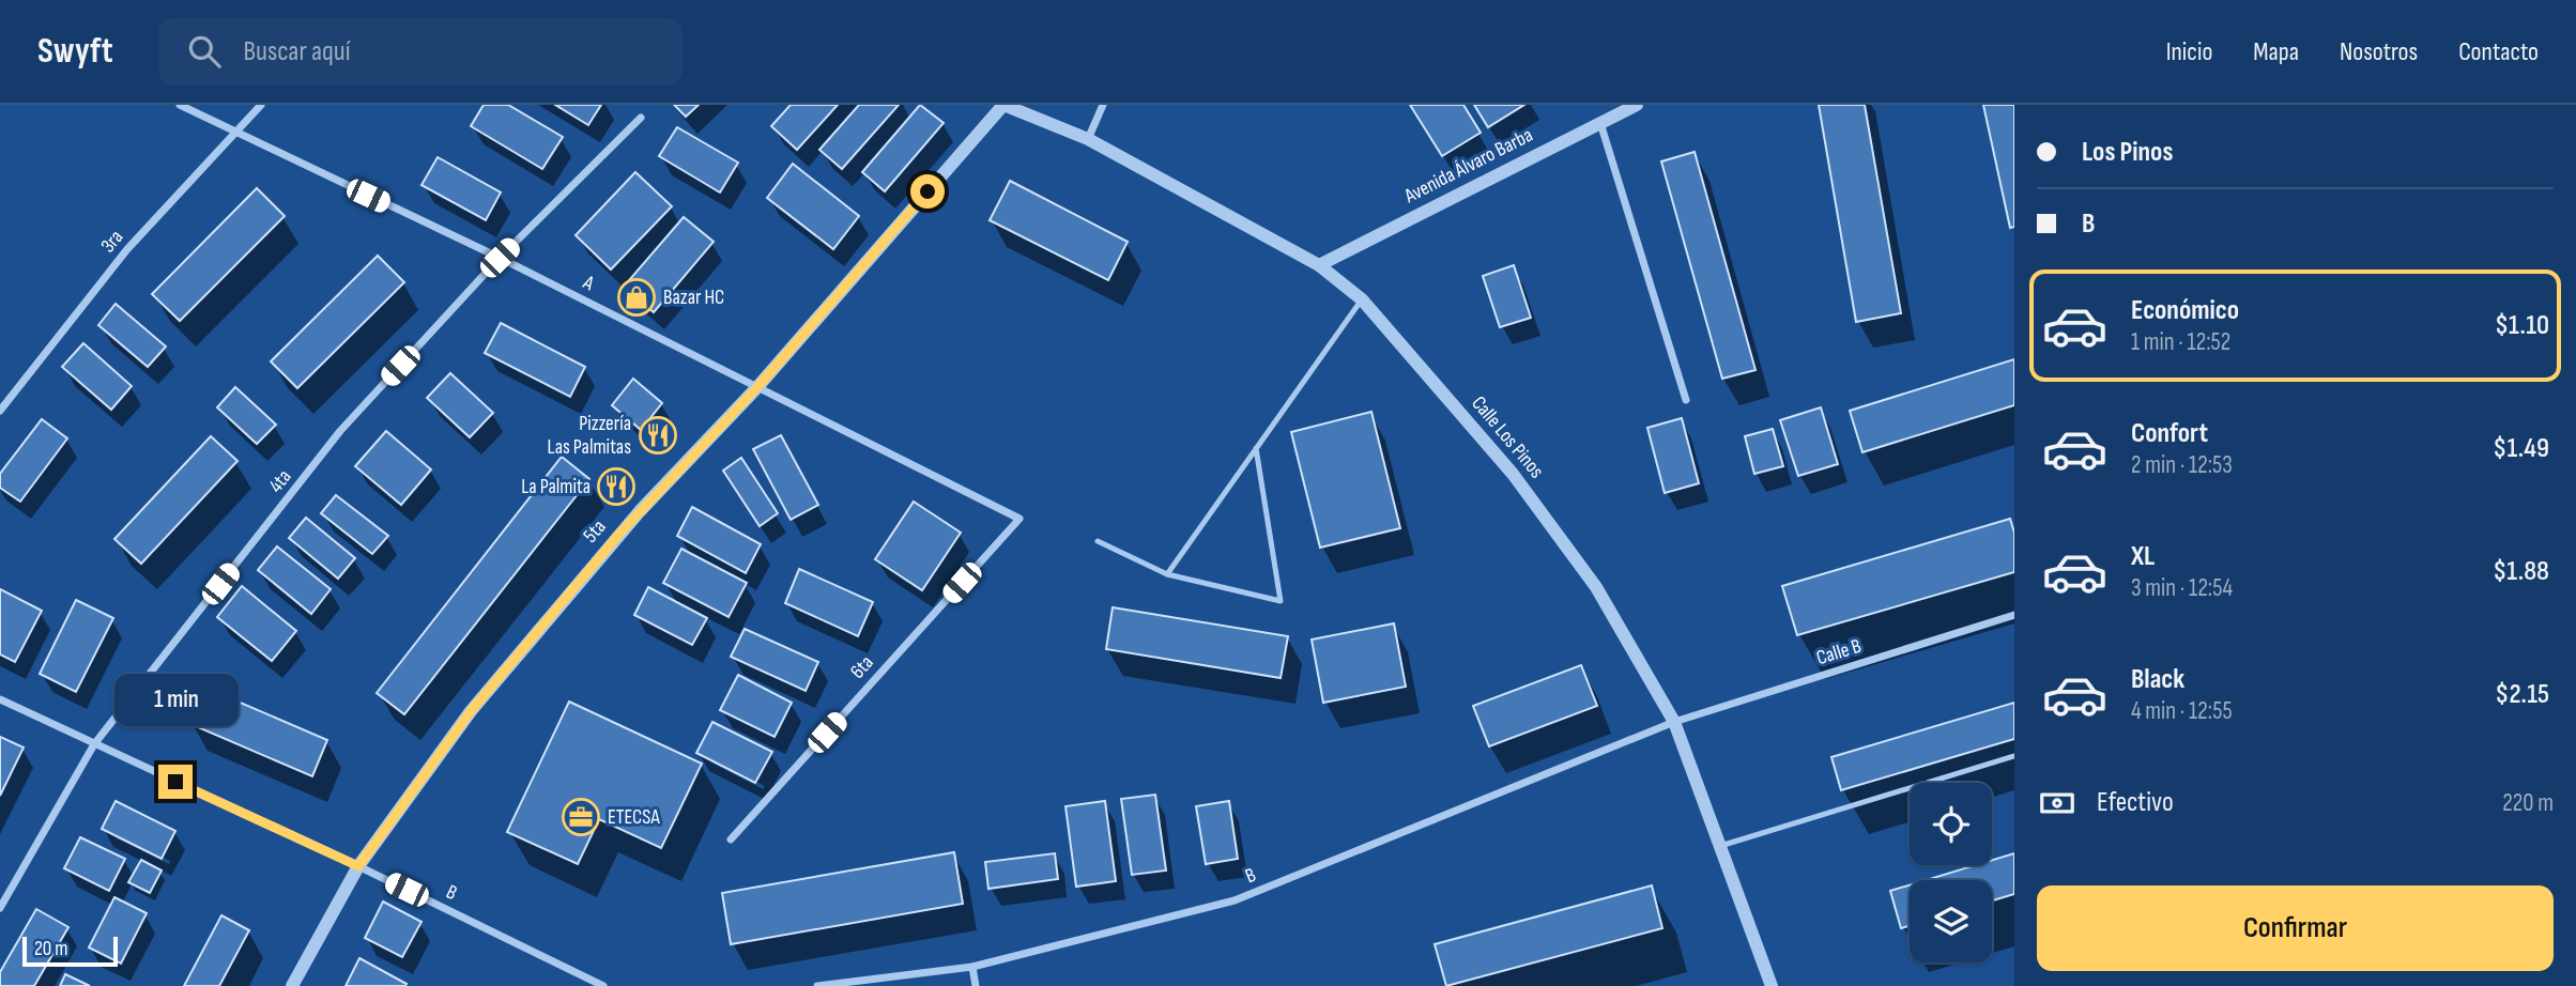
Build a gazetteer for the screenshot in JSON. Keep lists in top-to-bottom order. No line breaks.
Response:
{"streets":{"street":["Avenida Álvaro Barba","3ra","A","Calle Los Pinos","4ta","5ta","Calle B","6ta","B"]},"crossings":[["Avenida Álvaro Barba","Calle Los Pinos"],["3ra","A"],["A","4ta"],["A","5ta"],["A","6ta"],["Calle Los Pinos","5ta"],["Calle Los Pinos","Calle B"],["Calle Los Pinos","B"],["4ta","B"],["5ta","B"],["Calle B","B"]],"places":{"shop":["Bazar HC"],"restaurant":["Pizzería Las Palmitas","La Palmita"],"office":["ETECSA"]},"scale_bar":"20 m","page":{"header":"Swyft","search":"Buscar aquí","nav":["Inicio","Mapa","Nosotros","Contacto"],"banner":["Los Pinos","B"],"list":[{"name":"Económico","note":"1 min · 12:52","value":"$1.10"},{"name":"Confort","note":"2 min · 12:53","value":"$1.49"},{"name":"XL","note":"3 min · 12:54","value":"$1.88"},{"name":"Black","note":"4 min · 12:55","value":"$2.15"}],"bubble":"1 min","pay":["Efectivo","220 m"],"buttons":"Confirmar","scale":"20 m"}}
